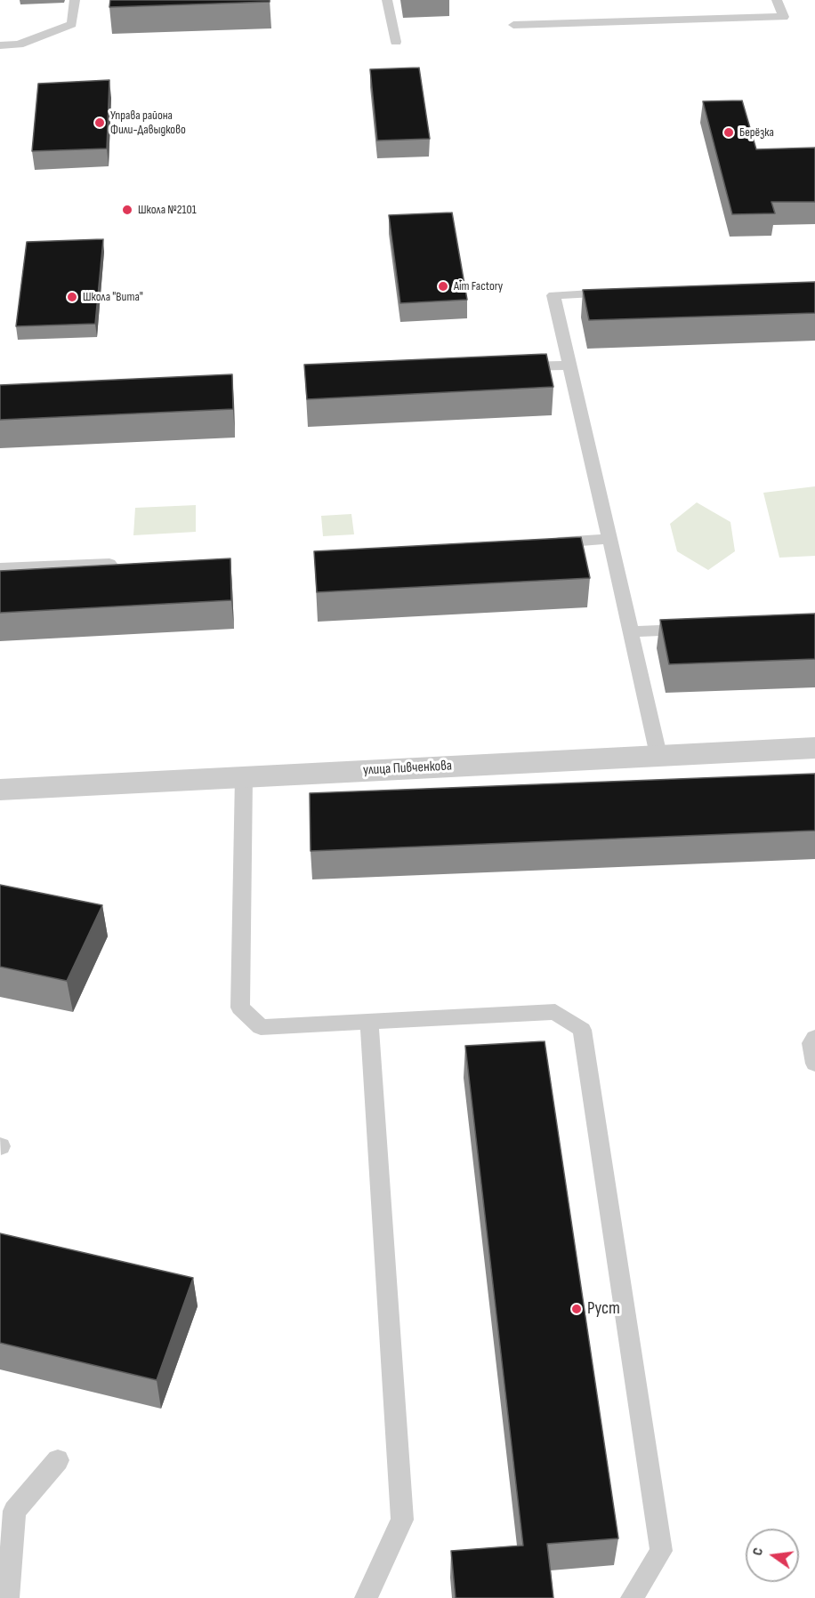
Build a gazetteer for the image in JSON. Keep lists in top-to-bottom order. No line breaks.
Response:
{"streets":{"street":["улица Пивченкова"]},"places":["Управа района Фили-Давыдково","Берёзка","Школа №2101","Aim Factory","Школа \"Вита\"","Руст"],"north":"left"}
